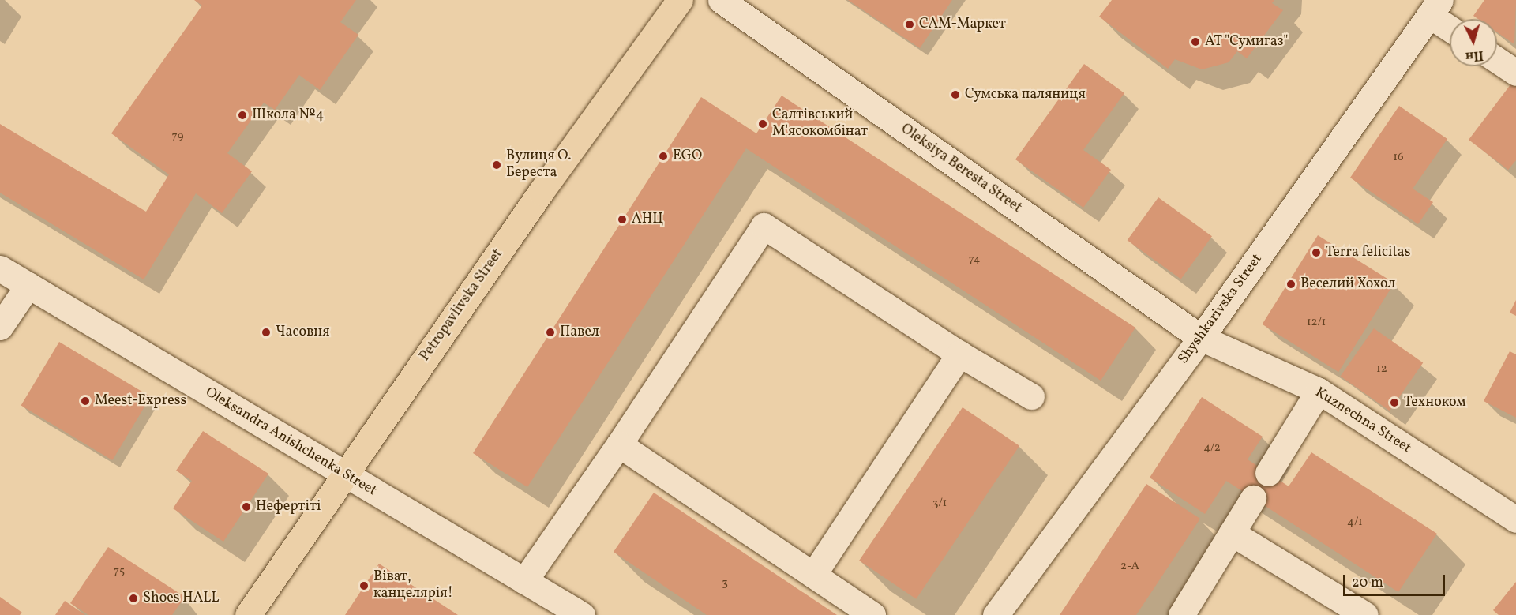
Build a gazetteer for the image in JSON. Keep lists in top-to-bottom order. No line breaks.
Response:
{"streets":{"main road":["Petropavlivska Street"],"street":["Oleksiya Beresta Street","Shyshkarivska Street","Kuznechna Street","Oleksandra Anishchenka Street"]},"crossings":[["Oleksiya Beresta Street","Shyshkarivska Street"],["Oleksiya Beresta Street","Kuznechna Street"],["Petropavlivska Street","Oleksandra Anishchenka Street"],["Shyshkarivska Street","Kuznechna Street"]],"places":["САМ-Маркет","АТ \"Сумигаз\"","Сумська паляниця","Школа №4","Салтівський М'ясокомбінат","EGO","Вулиця О. Береста","АНЦ","Terra felicitas","Веселий Хохол","Часовня","Павел","Meest-Express","Техноком","Нефертіті","Віват, канцелярія!","Shoes HALL"],"house_numbers":["79","16","74","12/1","12","4/2","3/1","4/1","2-А","75","3"],"scale_bar":"20 m","north":"bottom"}
